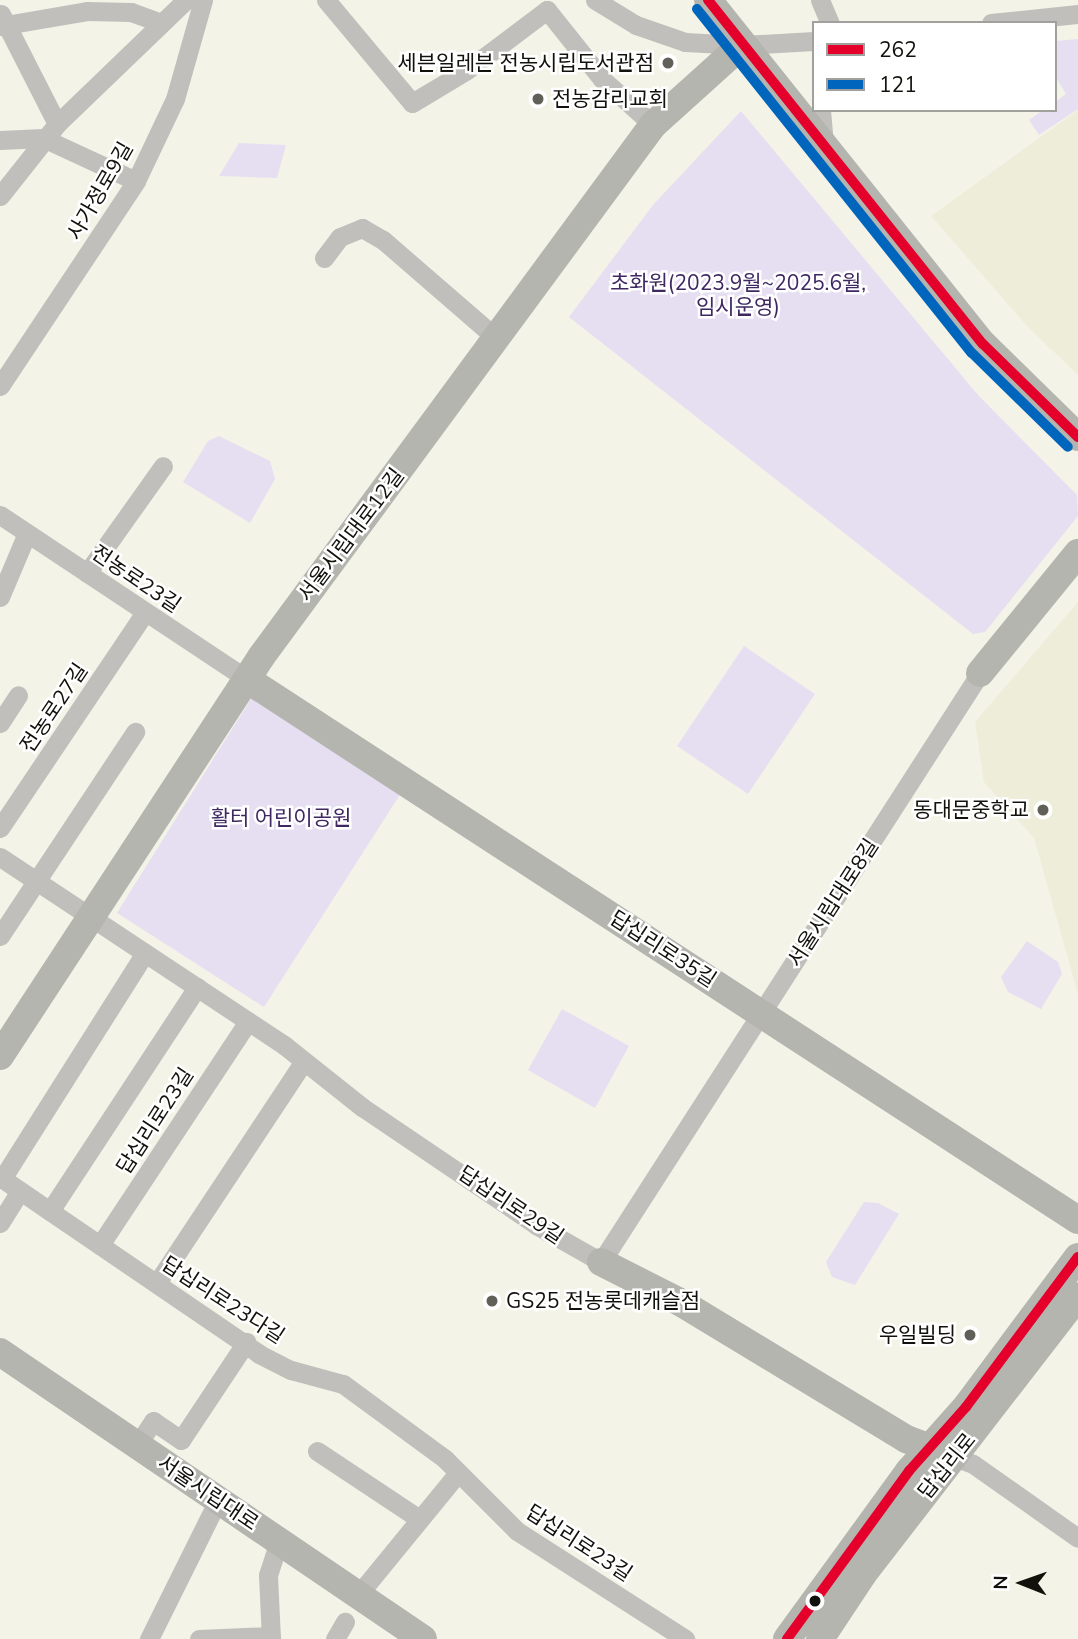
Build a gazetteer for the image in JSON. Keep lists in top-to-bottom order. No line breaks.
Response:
{"streets":{"street":["사가정로9길","서울시립대로12길","전농로23길","전농로27길","서울시립대로8길","답십리로35길","답십리로23길","답십리로29길","답십리로23다길","답십리로","서울시립대로"]},"crossings":[["서울시립대로12길","전농로23길"],["서울시립대로12길","답십리로35길"],["서울시립대로12길","답십리로29길"],["전농로23길","전농로27길"],["전농로23길","답십리로35길"],["서울시립대로8길","답십리로35길"],["서울시립대로8길","답십리로29길"],["답십리로23길","답십리로29길"],["답십리로23길","답십리로23다길"],["답십리로29길","답십리로"],["답십리로23다길","서울시립대로"]],"parks":["초화원(2023.9월~2025.6월, 임시운영)","활터 어린이공원"],"places":["세븐일레븐 전농시립도서관점","전농감리교회","동대문중학교","GS25 전농롯데캐슬점","우일빌딩"],"lines":["transit line 262","transit line 121"],"legend":["262","121"],"north":"left"}
